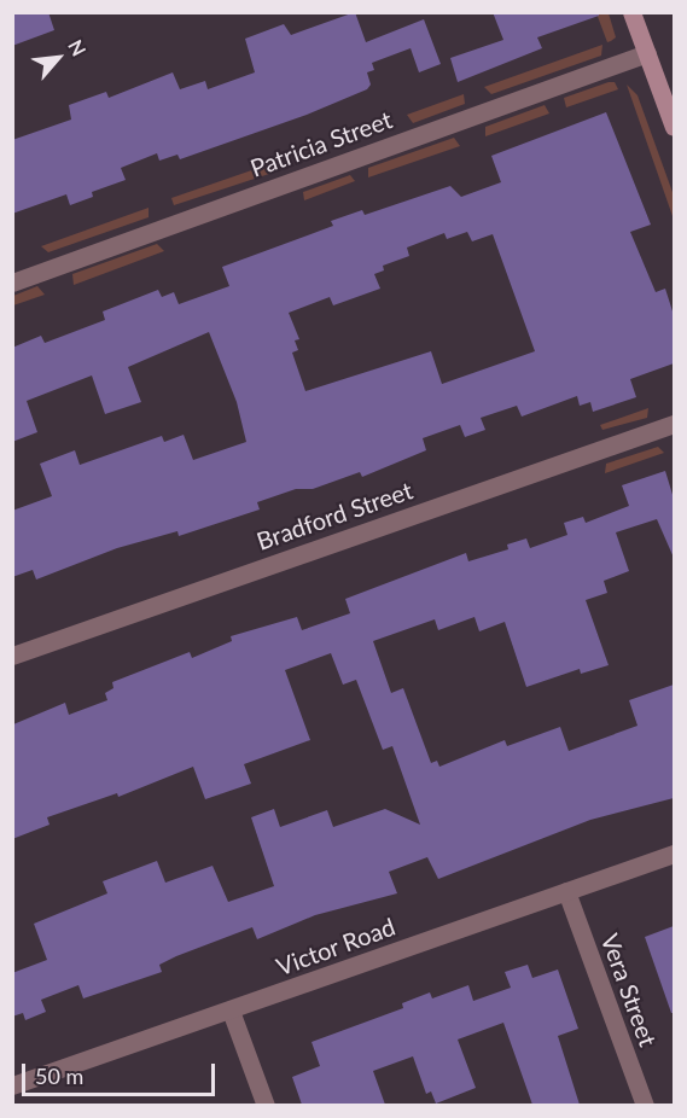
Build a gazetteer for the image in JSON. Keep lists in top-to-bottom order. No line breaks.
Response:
{"streets":{"street":["Patricia Street","Bradford Street","Victor Road","Vera Street"]},"crossings":[["Victor Road","Vera Street"]],"scale_bar":"50 m","north":"top right"}
